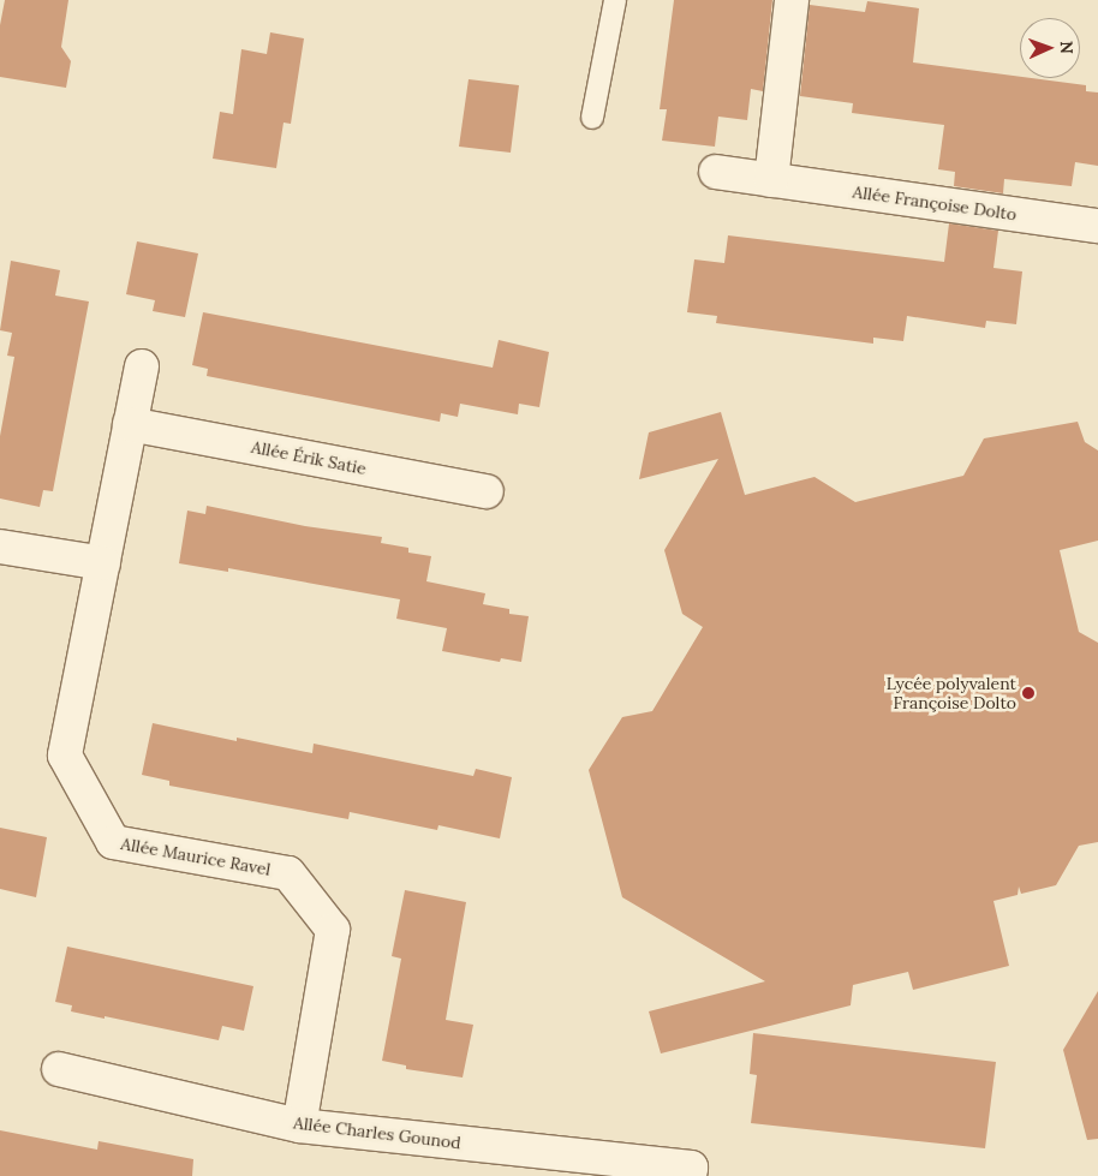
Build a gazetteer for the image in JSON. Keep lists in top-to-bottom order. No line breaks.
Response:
{"streets":{"street":["Allée Françoise Dolto","Allée Érik Satie","Allée Maurice Ravel","Allée Charles Gounod"]},"crossings":[["Allée Érik Satie","Allée Maurice Ravel"],["Allée Maurice Ravel","Allée Charles Gounod"]],"places":["Lycée polyvalent Françoise Dolto"],"north":"right"}
